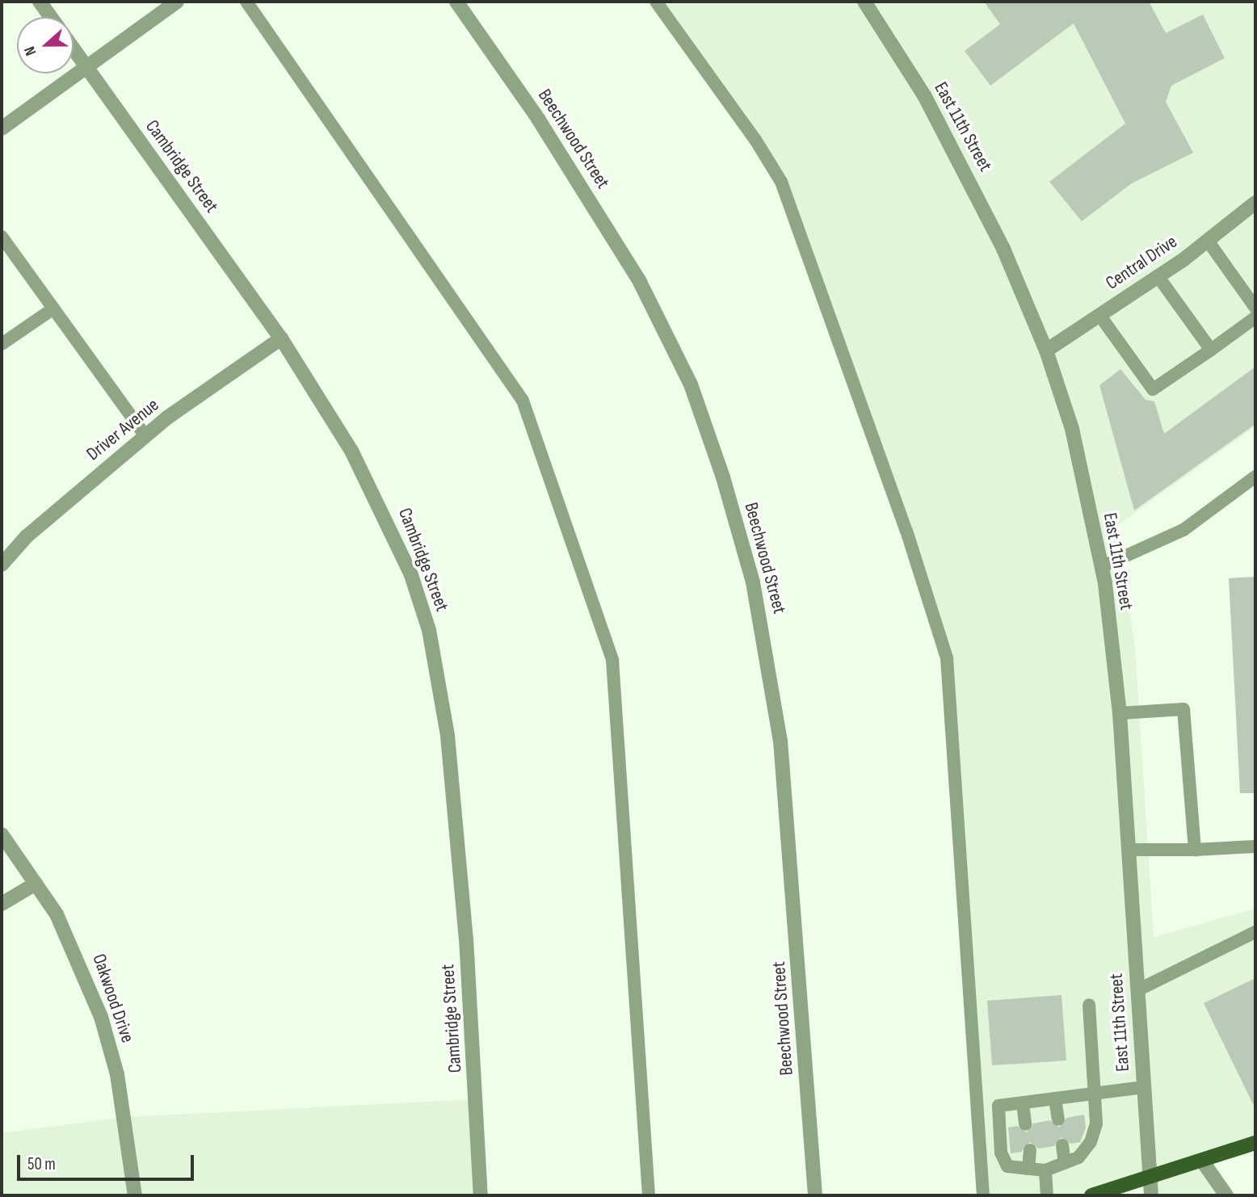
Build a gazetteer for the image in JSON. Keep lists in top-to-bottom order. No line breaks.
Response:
{"streets":{"street":["East 11th Street","Beechwood Street","Cambridge Street","Central Drive","Driver Avenue","Oakwood Drive"]},"crossings":[["East 11th Street","Central Drive"],["Cambridge Street","Driver Avenue"]],"scale_bar":"50 m","north":"left"}
